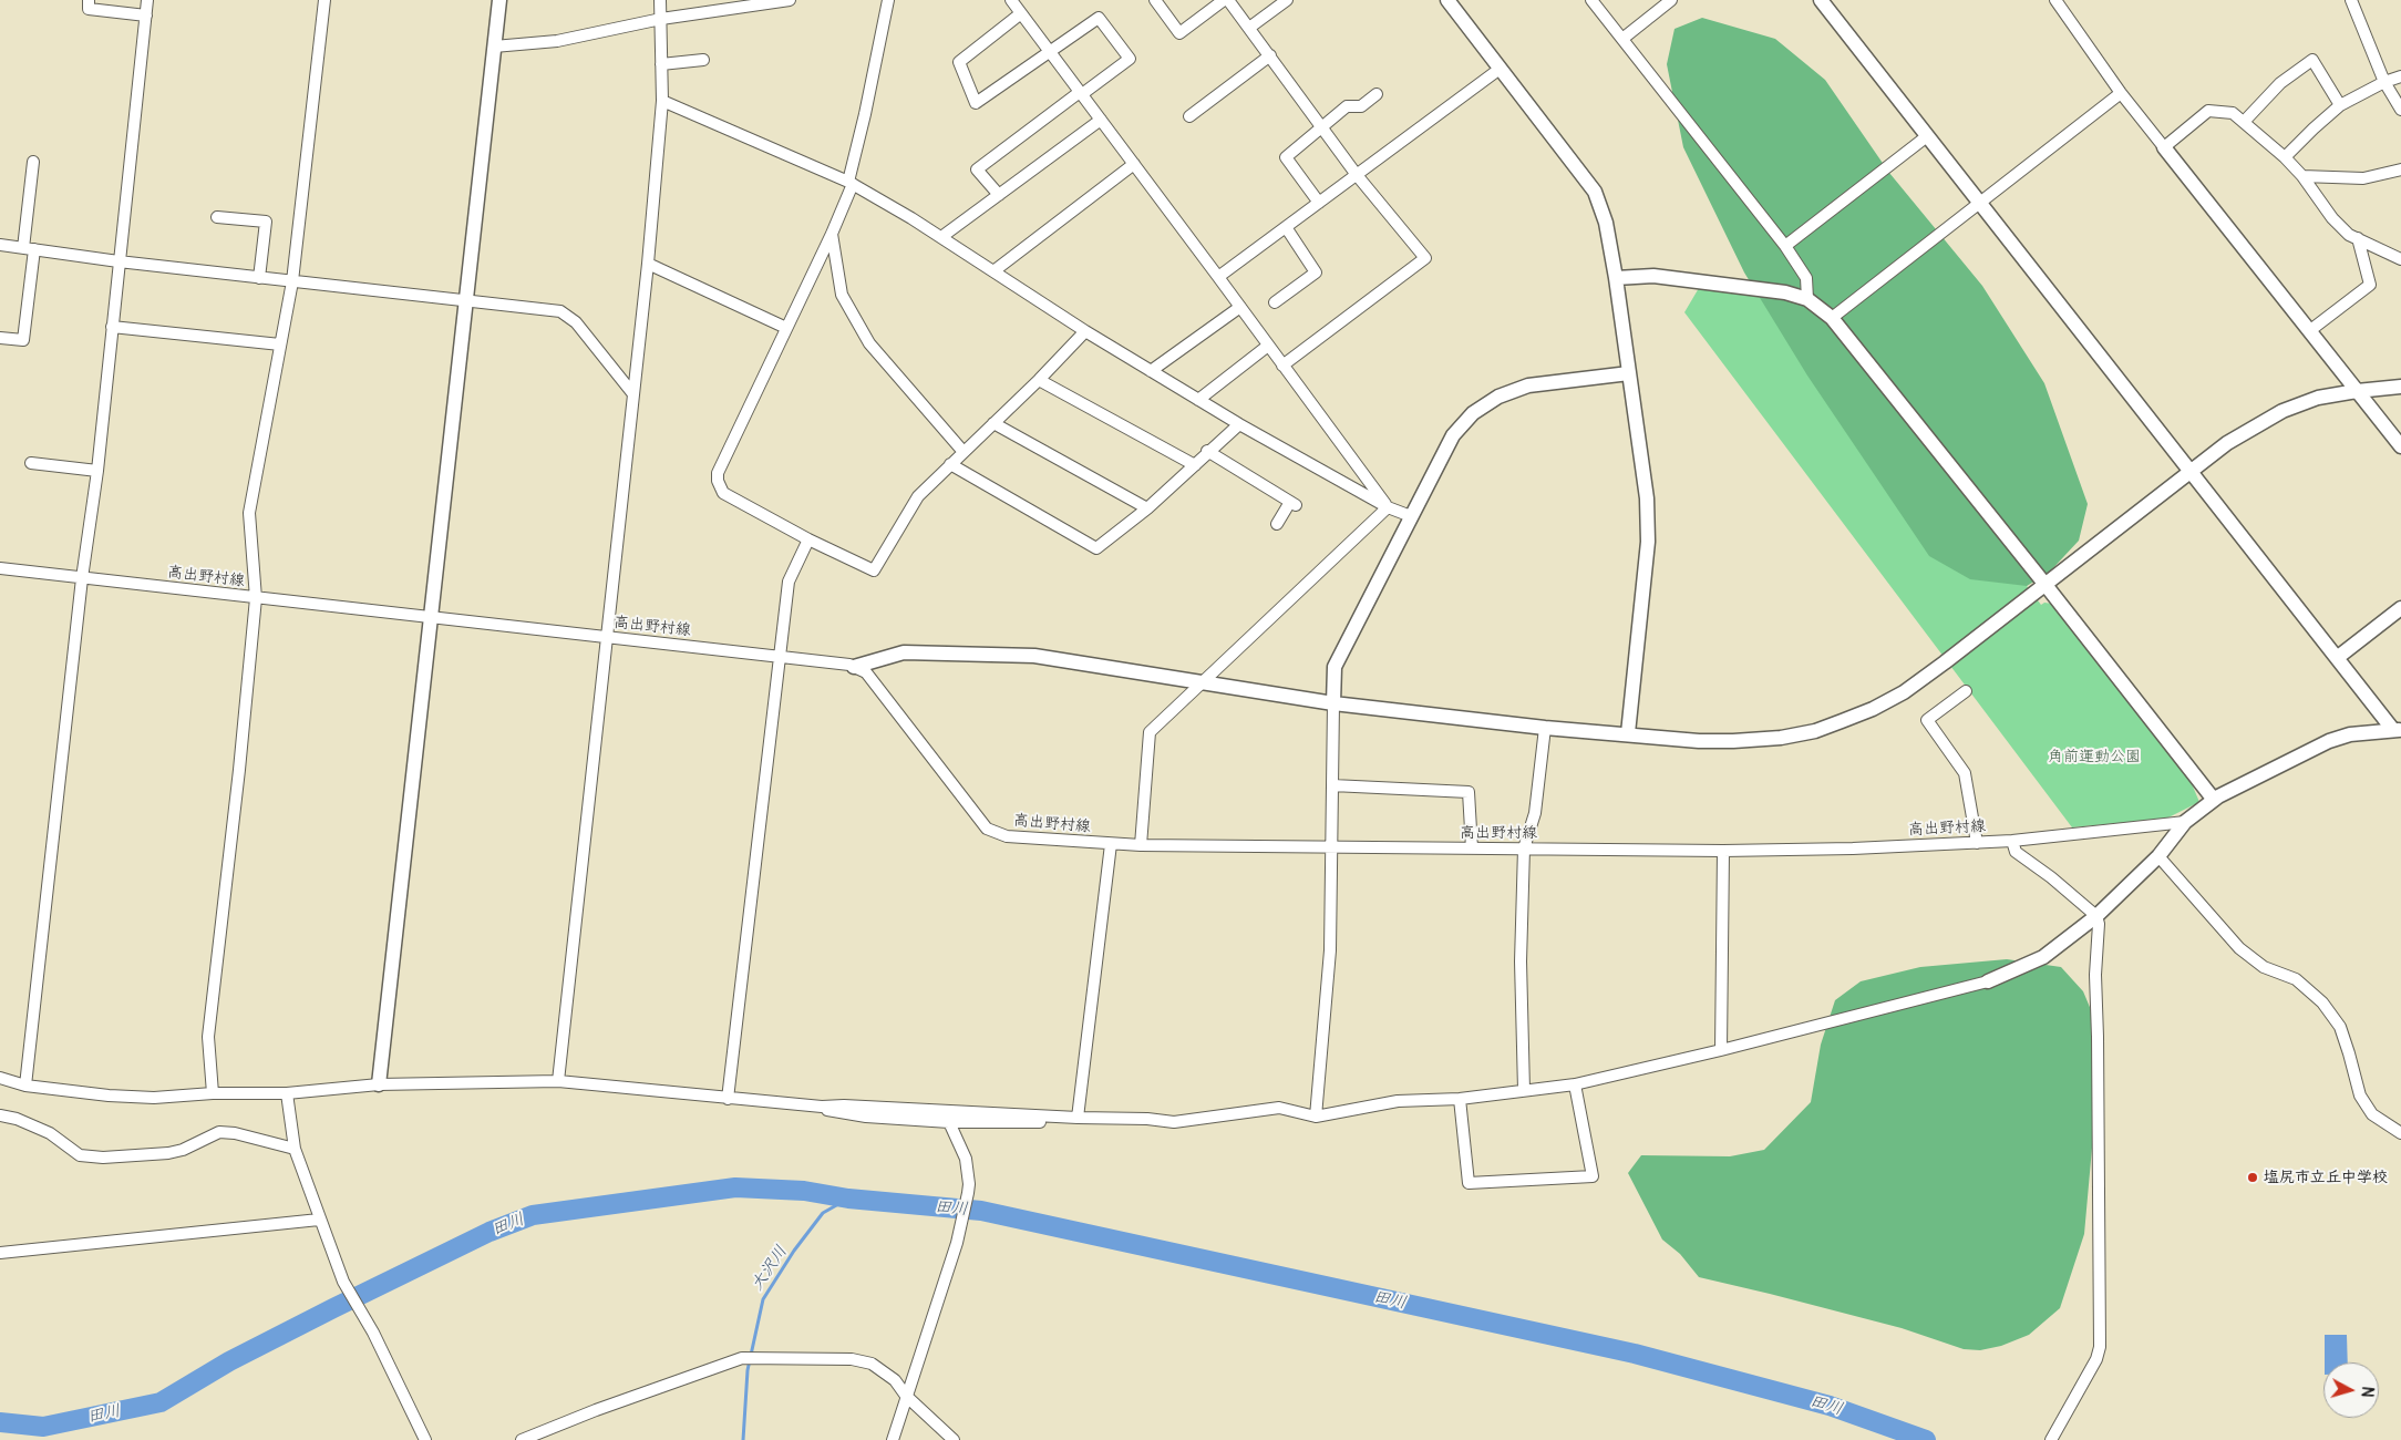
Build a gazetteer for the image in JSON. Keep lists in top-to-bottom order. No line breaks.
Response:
{"streets":{"street":["高出野村線"]},"water":["田川","大沢川"],"parks":["角前運動公園"],"places":["塩尻市立丘中学校"],"north":"right"}
